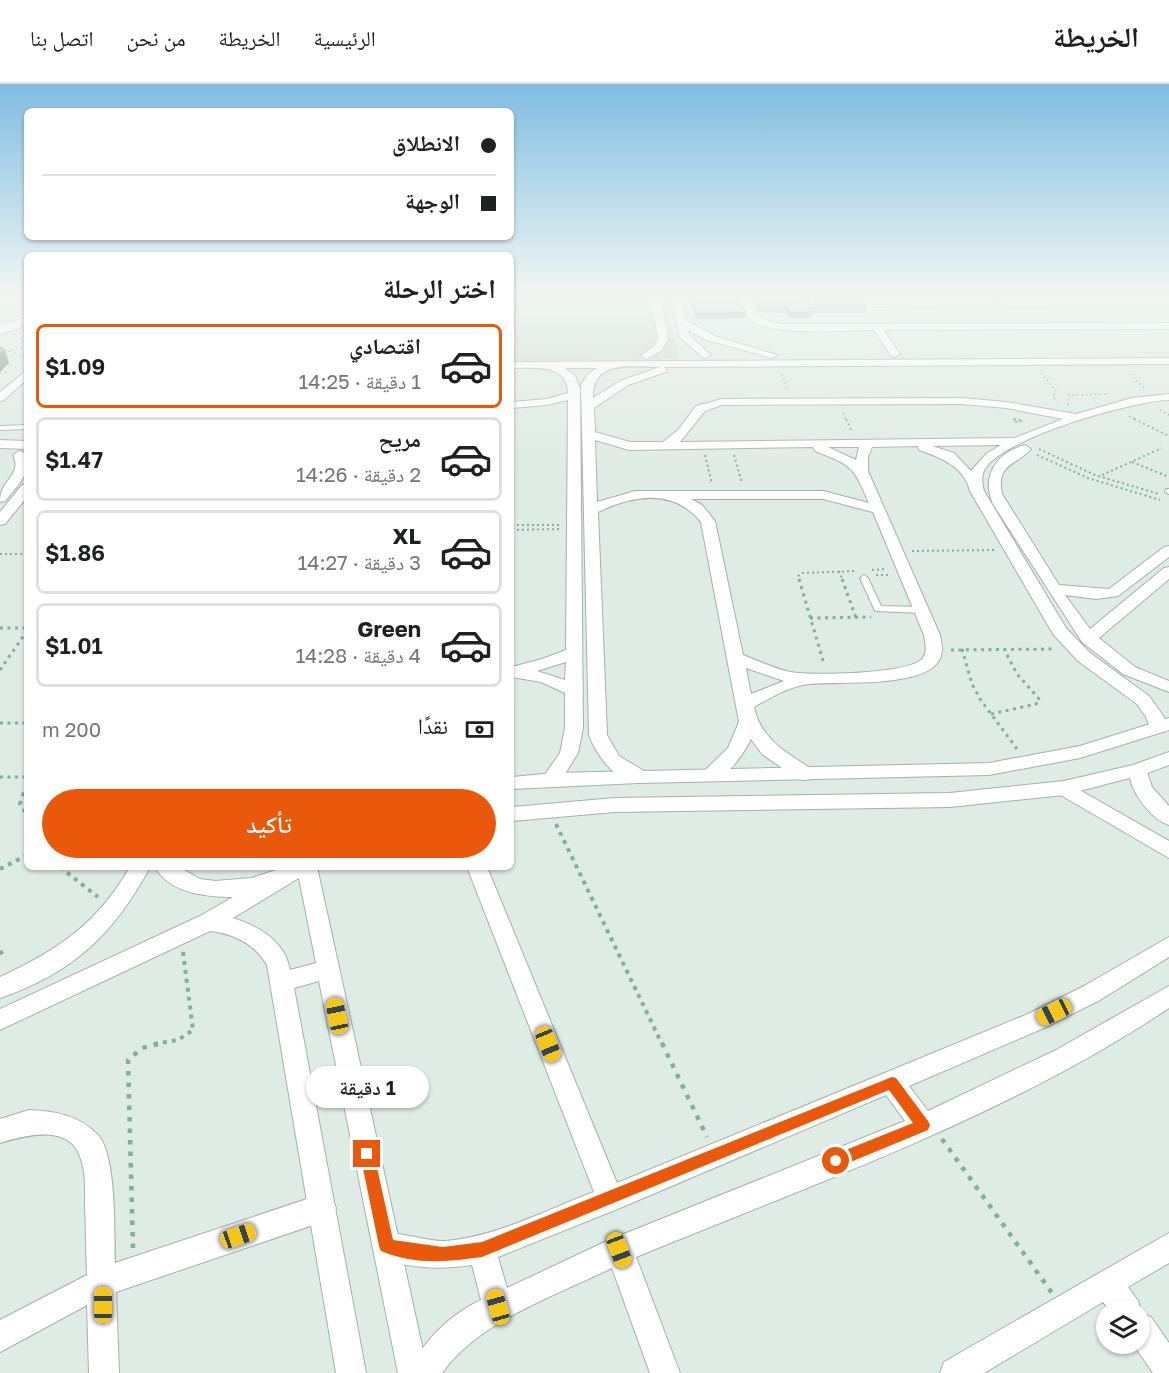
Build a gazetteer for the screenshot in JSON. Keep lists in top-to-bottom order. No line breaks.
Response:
{"page":{"header":"الخريطة","nav":["الرئيسية","الخريطة","من نحن","اتصل بنا"],"banner":["الانطلاق","الوجهة"],"heading":"اختر الرحلة","list":[{"name":"اقتصادي","note":"1 دقيقة · 14:25","value":"$1.09"},{"name":"مريح","note":"2 دقيقة · 14:26","value":"$1.47"},{"name":"XL","note":"3 دقيقة · 14:27","value":"$1.86"},{"name":"Green","note":"4 دقيقة · 14:28","value":"$1.01"}],"pay":["نقدًا","200 m"],"buttons":"تأكيد","bubble":"1 دقيقة"}}
